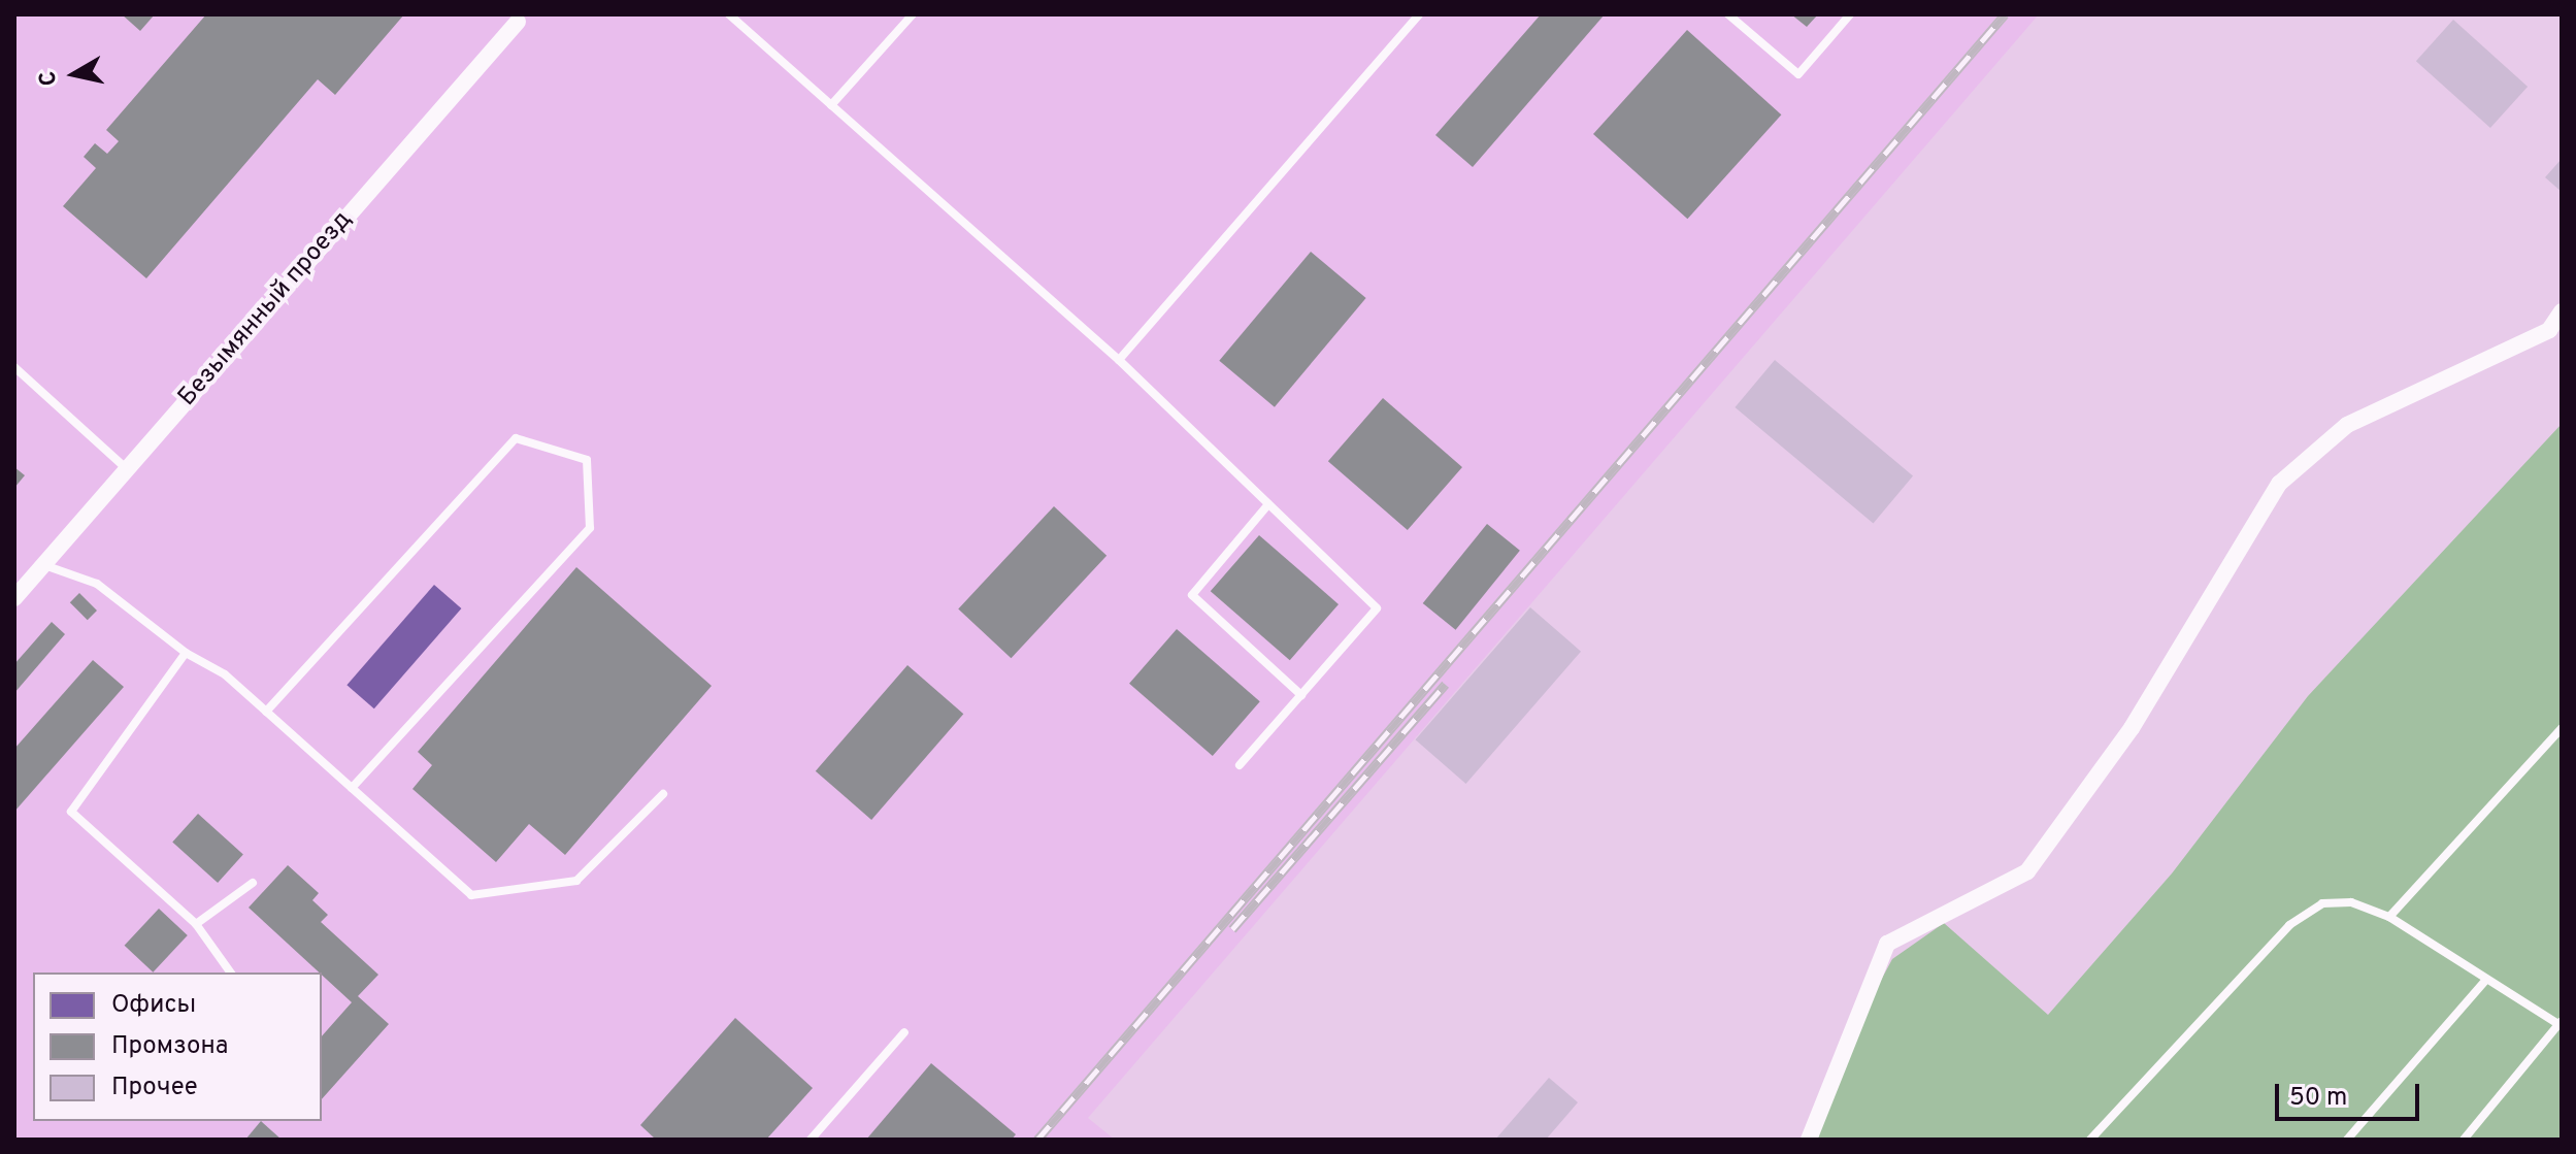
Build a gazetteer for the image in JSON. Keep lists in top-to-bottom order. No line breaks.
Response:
{"streets":{"street":["Безымянный проезд"]},"legend":["Офисы","Промзона","Прочее"],"scale_bar":"50 m","north":"left"}
